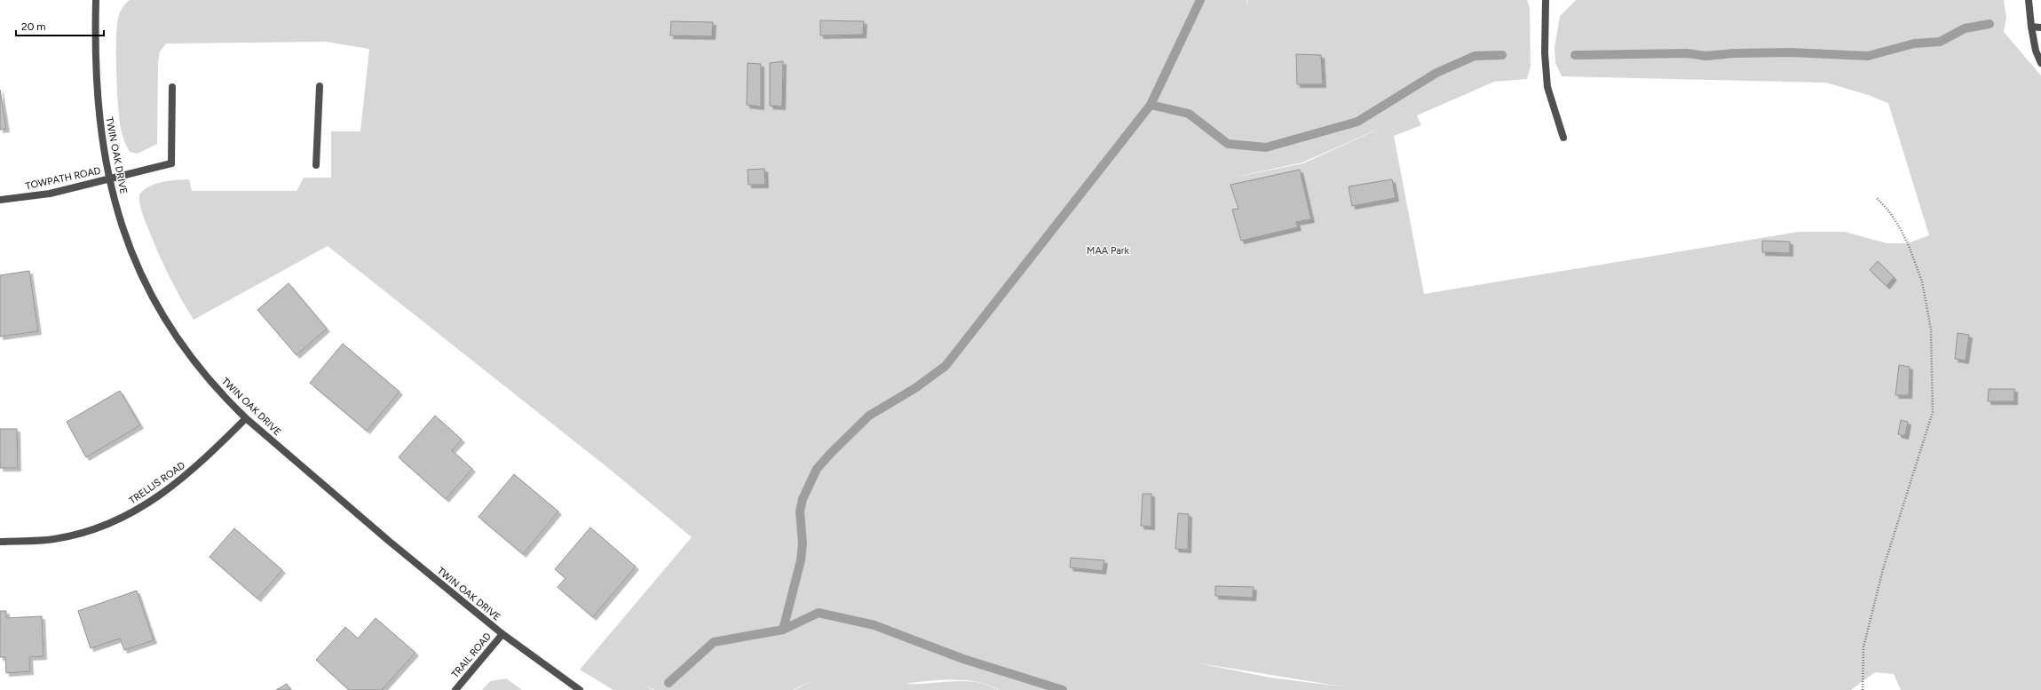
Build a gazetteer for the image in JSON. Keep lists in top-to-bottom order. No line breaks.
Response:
{"streets":{"street":["TWIN OAK DRIVE","TOWPATH ROAD","TRELLIS ROAD","TRAIL ROAD"]},"crossings":[["TWIN OAK DRIVE","TOWPATH ROAD"],["TWIN OAK DRIVE","TRELLIS ROAD"],["TWIN OAK DRIVE","TRAIL ROAD"]],"parks":["MAA Park"],"scale_bar":"20 m"}
